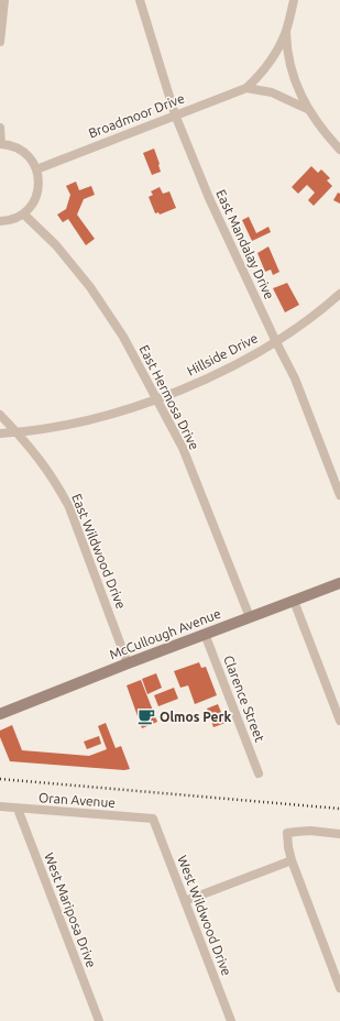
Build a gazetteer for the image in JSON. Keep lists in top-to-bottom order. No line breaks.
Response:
{"streets":{"main road":["McCullough Avenue"],"street":["Broadmoor Drive","East Mandalay Drive","Hillside Drive","East Hermosa Drive","East Wildwood Drive","Clarence Street","Oran Avenue","West Mariposa Drive","West Wildwood Drive"]},"crossings":[["Broadmoor Drive","East Mandalay Drive"],["East Mandalay Drive","Hillside Drive"],["Hillside Drive","East Hermosa Drive"],["Hillside Drive","East Wildwood Drive"],["East Hermosa Drive","McCullough Avenue"],["East Wildwood Drive","McCullough Avenue"],["McCullough Avenue","Clarence Street"],["Oran Avenue","West Mariposa Drive"],["Oran Avenue","West Wildwood Drive"]],"places":{"cafe":["Olmos Perk"]}}
